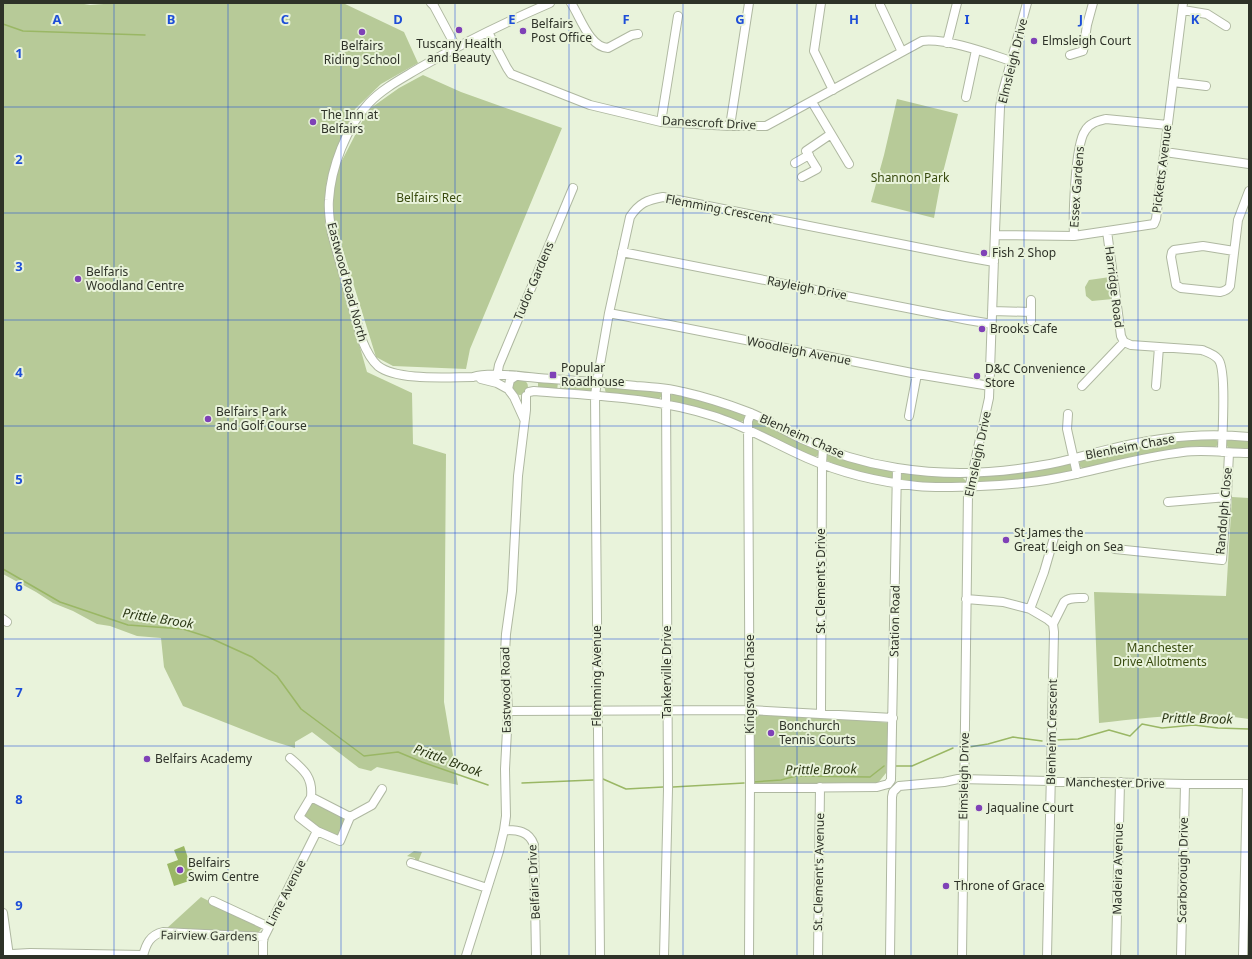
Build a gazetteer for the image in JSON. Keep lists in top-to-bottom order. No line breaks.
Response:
{"streets":{"street":["Elmsleigh Drive","Danescroft Drive","Picketts Avenue","Essex Gardens","Flemming Crescent","Tudor Gardens","Eastwood Road North","Harridge Road","Rayleigh Drive","Woodleigh Avenue","Blenheim Chase","Randolph Close","St. Clement's Drive","Station Road","Tankerville Drive","Flemming Avenue","Kingswood Chase","Eastwood Road","Blenheim Crescent","Manchester Drive","Madeira Avenue","Scarborough Drive","St. Clement's Avenue","Belfairs Drive","Lime Avenue","Fairview Gardens"]},"crossings":[["Elmsleigh Drive","Danescroft Drive"],["Elmsleigh Drive","Picketts Avenue"],["Elmsleigh Drive","Flemming Crescent"],["Elmsleigh Drive","Rayleigh Drive"],["Elmsleigh Drive","Woodleigh Avenue"],["Elmsleigh Drive","Blenheim Chase"],["Elmsleigh Drive","Manchester Drive"],["Danescroft Drive","Eastwood Road North"],["Picketts Avenue","Essex Gardens"],["Picketts Avenue","Harridge Road"],["Flemming Crescent","Rayleigh Drive"],["Flemming Crescent","Woodleigh Avenue"],["Flemming Crescent","Blenheim Chase"],["Flemming Crescent","Flemming Avenue"],["Harridge Road","Blenheim Chase"],["Harridge Road","Randolph Close"],["Blenheim Chase","Randolph Close"],["Blenheim Chase","St. Clement's Drive"],["Blenheim Chase","Station Road"],["Blenheim Chase","Tankerville Drive"],["Blenheim Chase","Flemming Avenue"],["Blenheim Chase","Kingswood Chase"],["Blenheim Chase","Eastwood Road"],["Station Road","St. Clement's Avenue"],["Eastwood Road","Belfairs Drive"],["Blenheim Crescent","Manchester Drive"],["Manchester Drive","Madeira Avenue"],["Manchester Drive","Scarborough Drive"],["Lime Avenue","Fairview Gardens"]],"water":["Prittle Brook"],"parks":["Shannon Park","Belfairs Rec","Manchester Drive Allotments"],"places":{"other":["Tuscany Health and Beauty","Belfairs Post Office","Belfairs Riding School","Elmsleigh Court","The Inn at Belfairs","Fish 2 Shop","Belfaris Woodland Centre","Brooks Cafe","D&C Convenience Store","Belfairs Park and Golf Course","St James the Great, Leigh on Sea","Bonchurch Tennis Courts","Belfairs Academy","Jaqualine Court","Belfairs Swim Centre","Throne of Grace"],"transit":["Popular Roadhouse"]},"grid":{"columns":["A","B","C","D","E","F","G","H","I","J","K"],"rows":["1","2","3","4","5","6","7","8","9"]}}
